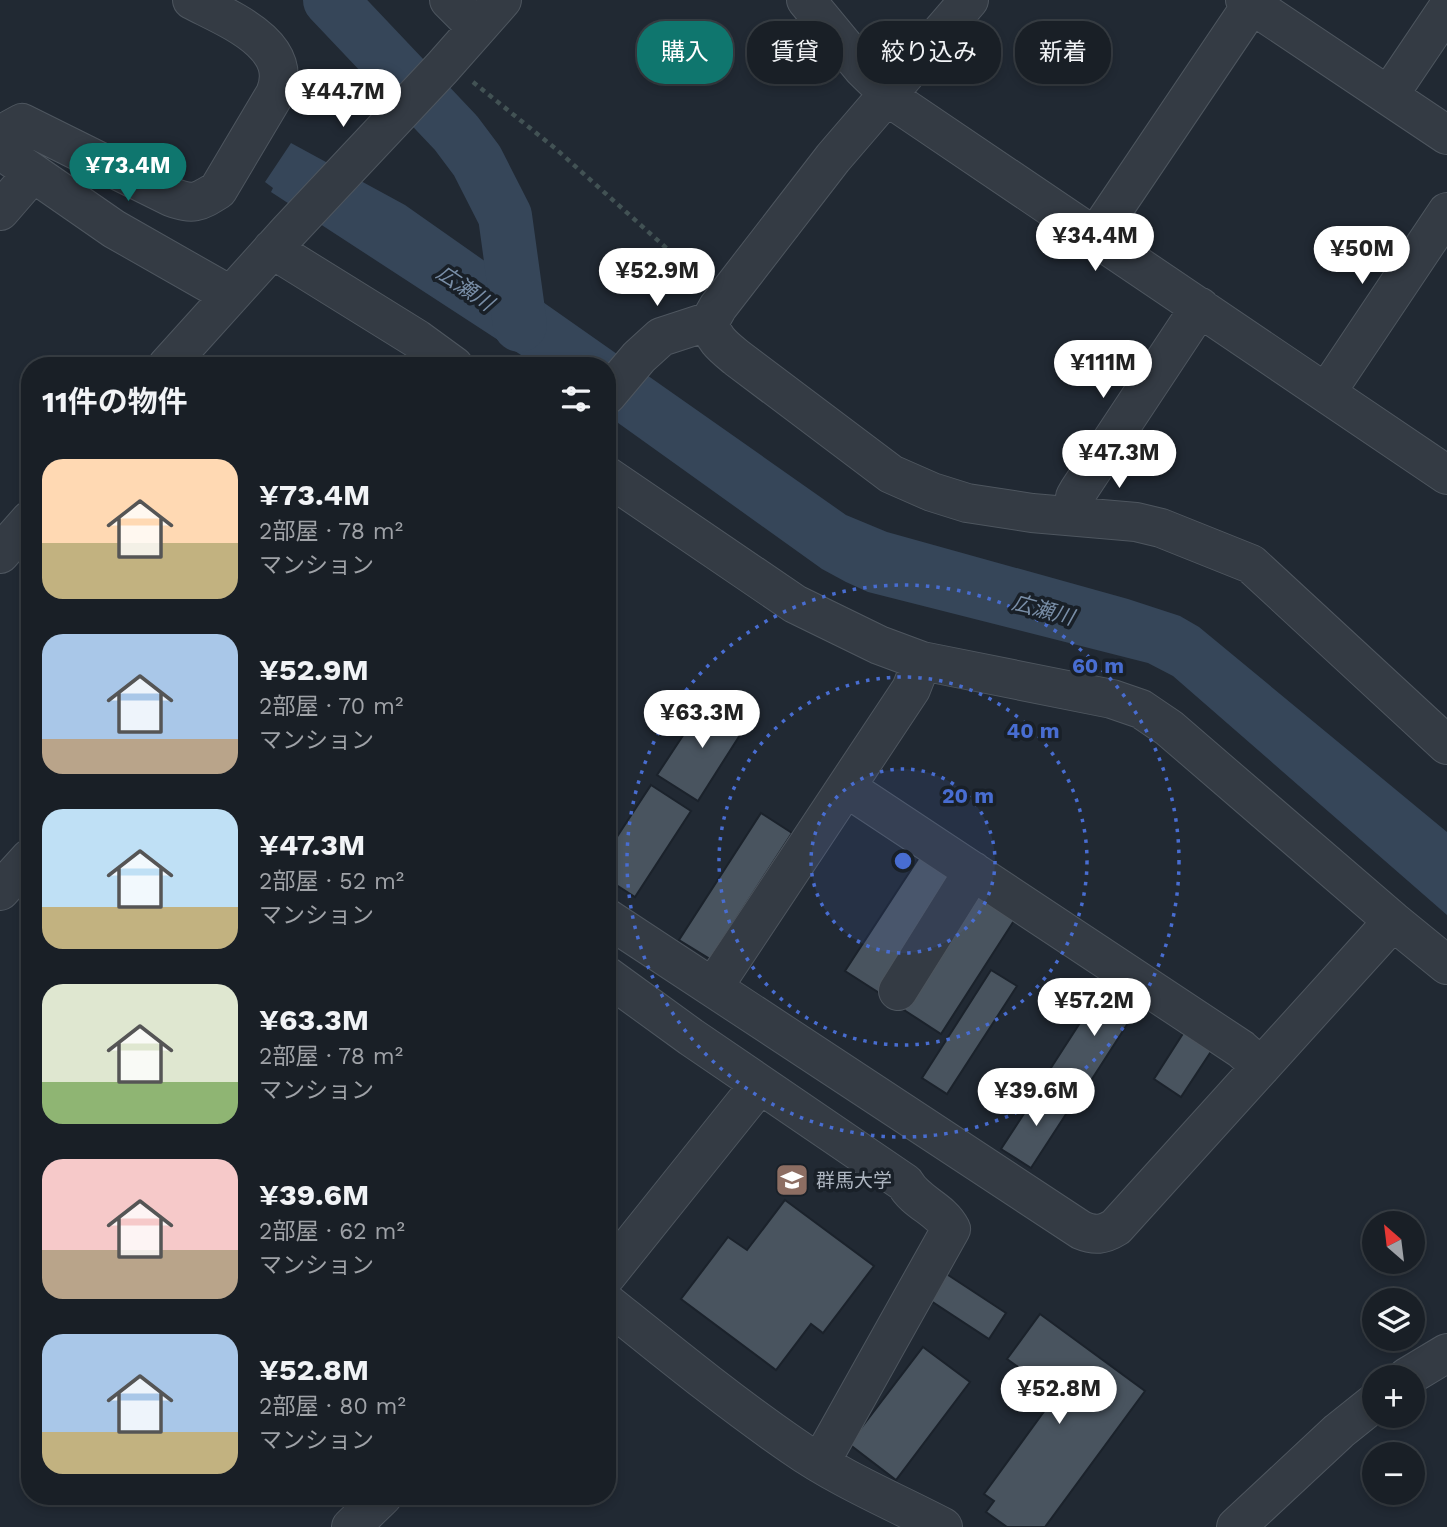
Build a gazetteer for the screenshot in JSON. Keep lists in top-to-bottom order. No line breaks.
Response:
{"water":["広瀬川"],"places":{"school or university":["群馬大学"]},"north":"top left","page":{"chip":["購入","賃貸","絞り込み","新着"],"price":["¥44.7M","¥73.4M","¥34.4M","¥50M","¥52.9M","¥111M","¥47.3M","¥63.3M","¥57.2M","¥39.6M","¥52.8M"],"heading":"11件の物件","list":[{"name":"¥73.4M","note":"2部屋 · 78 m² · マンション"},{"name":"¥52.9M","note":"2部屋 · 70 m² · マンション"},{"name":"¥47.3M","note":"2部屋 · 52 m² · マンション"},{"name":"¥63.3M","note":"2部屋 · 78 m² · マンション"},{"name":"¥39.6M","note":"2部屋 · 62 m² · マンション"},{"name":"¥52.8M","note":"2部屋 · 80 m² · マンション"}],"map_buttons":["+","−"]},"rings":["60 m","40 m","20 m"]}
